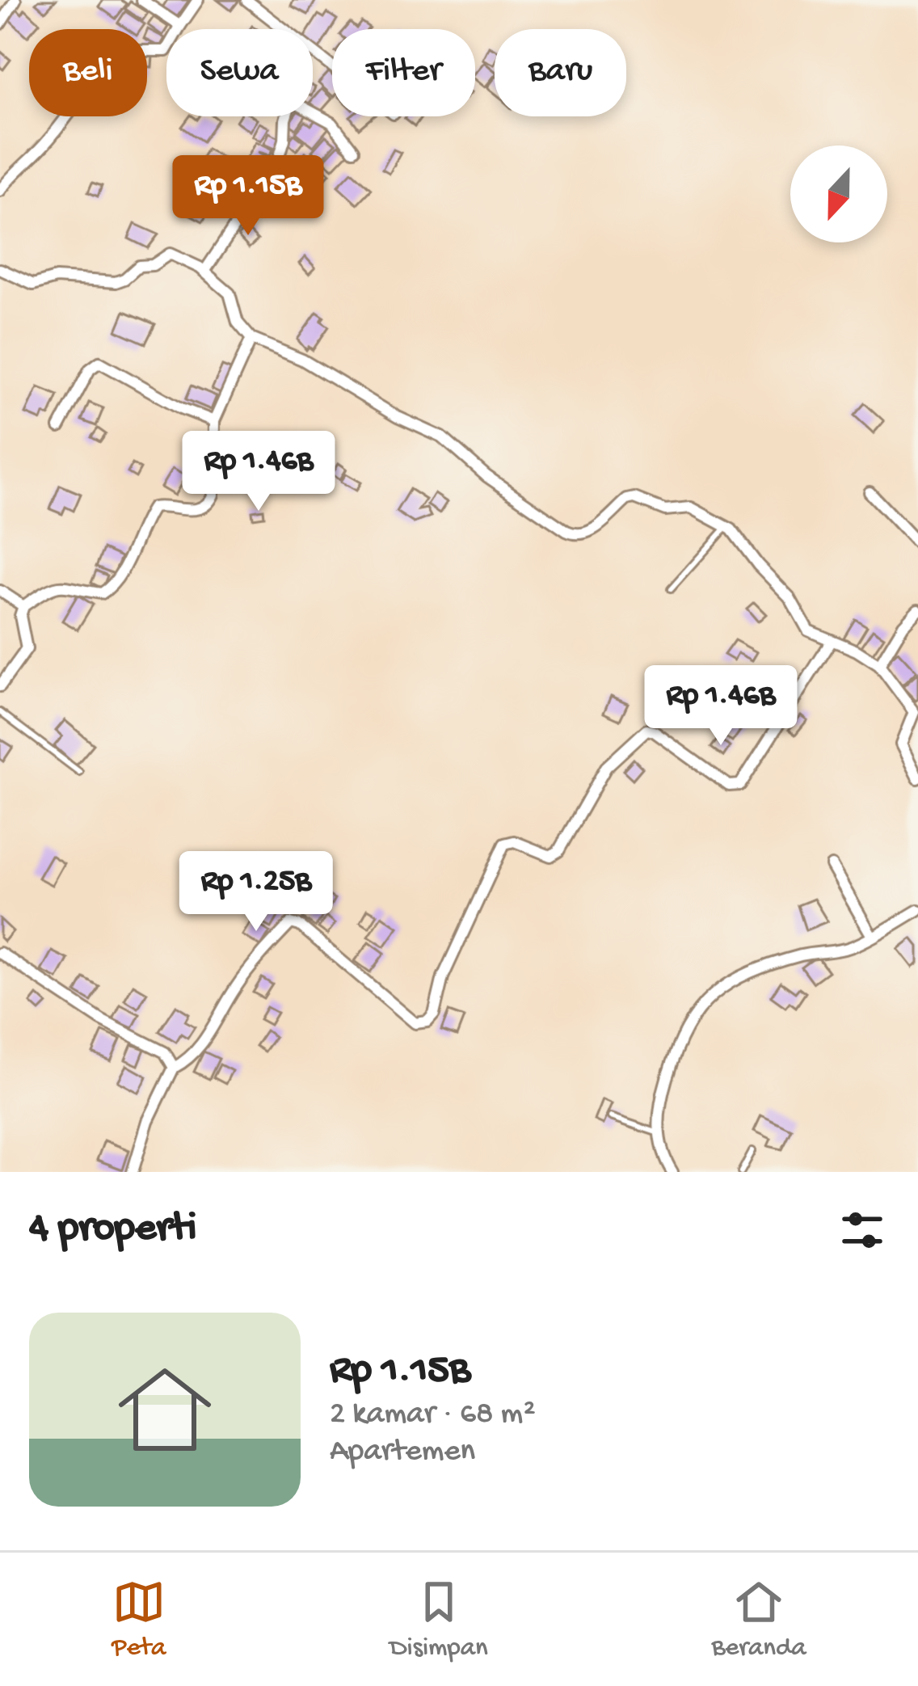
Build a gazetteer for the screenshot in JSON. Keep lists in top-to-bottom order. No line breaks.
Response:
{"north":"bottom","page":{"chip":["Beli","Sewa","Filter","Baru"],"price":["Rp 1.15B","Rp 1.46B","Rp 1.46B","Rp 1.25B"],"heading":"4 properti","list":[{"name":"Rp 1.15B","note":"2 kamar · 68 m² · Apartemen"}],"tabs":["Peta","Disimpan","Beranda"]}}
